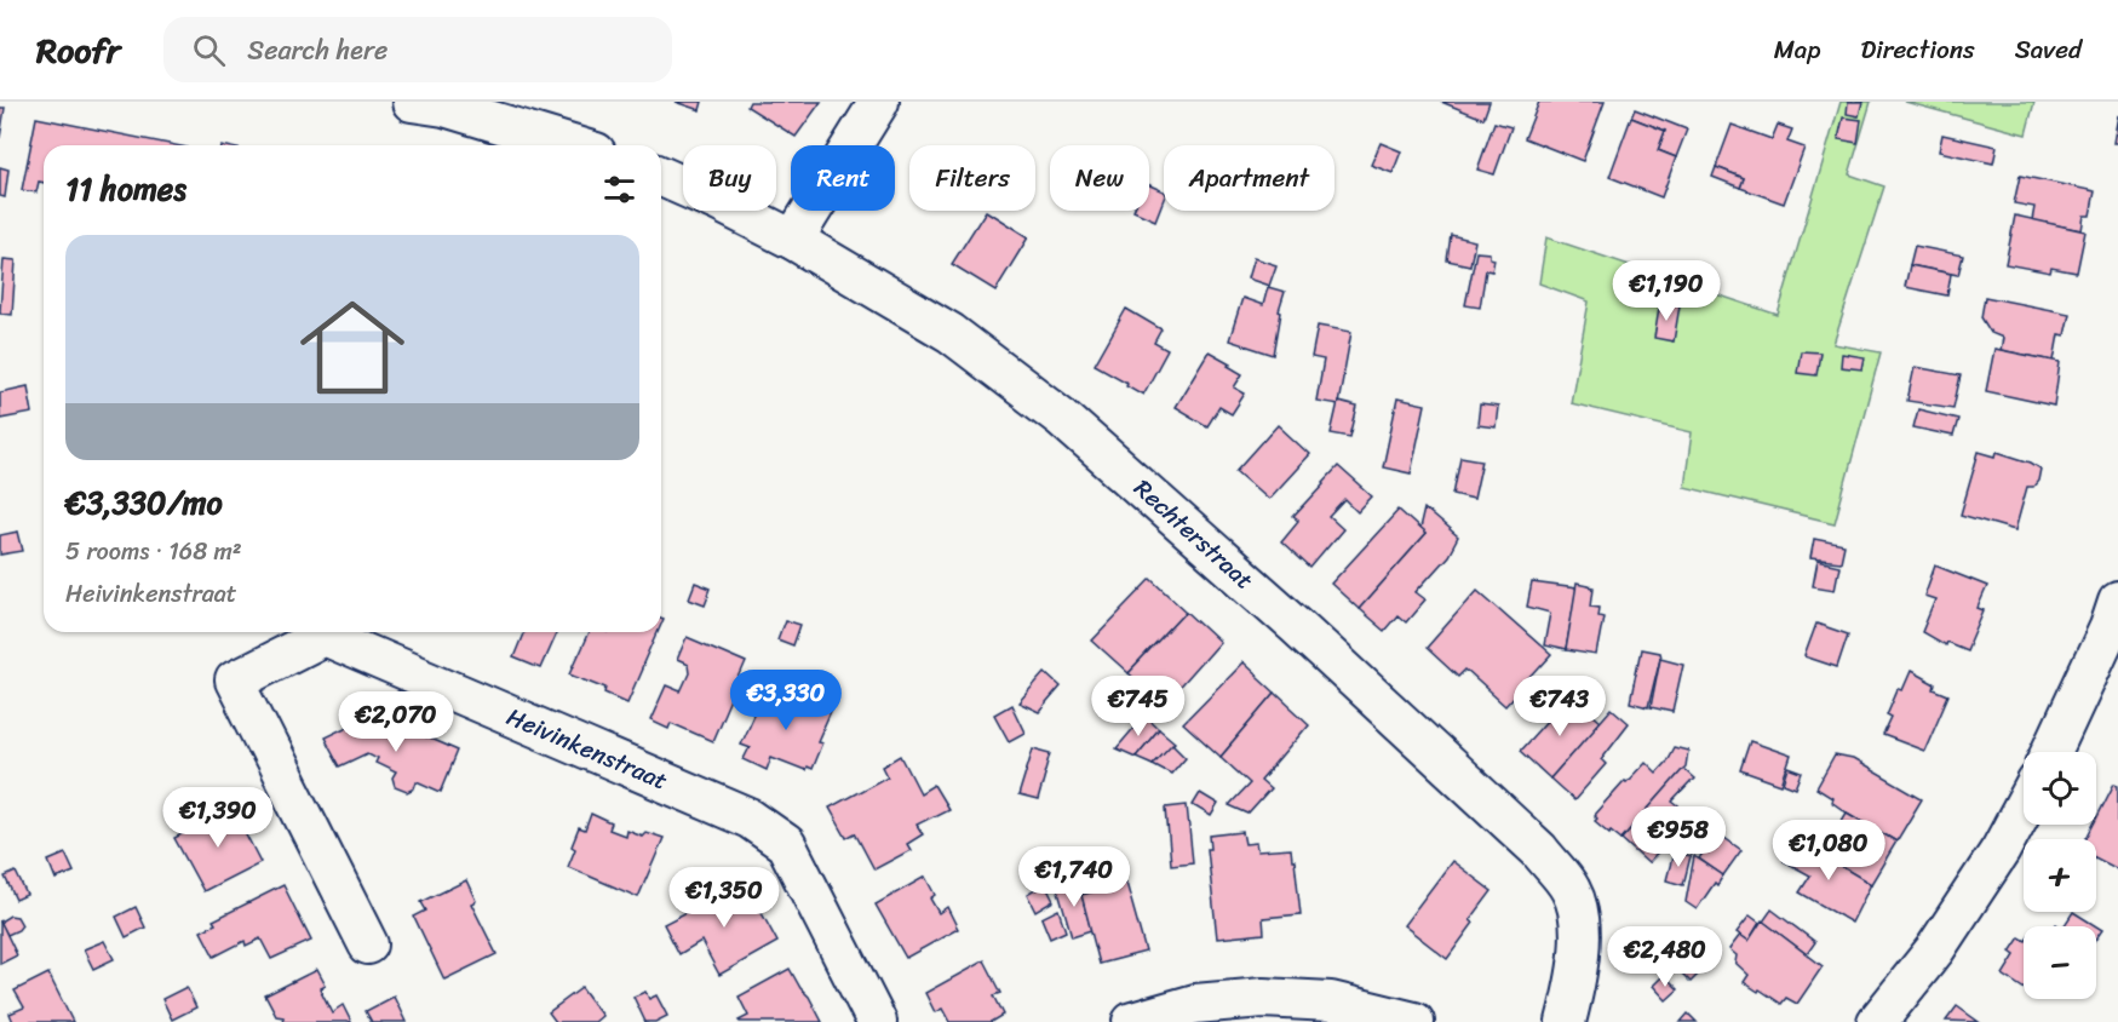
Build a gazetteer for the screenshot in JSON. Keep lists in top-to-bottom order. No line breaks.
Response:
{"streets":{"street":["Rechterstraat","Heivinkenstraat"]},"page":{"header":"Roofr","search":"Search here","nav":["Map","Directions","Saved"],"chip":["Buy","Rent","Filters","New","Apartment"],"heading":"11 homes","list":[{"name":"€3,330/mo","note":"5 rooms · 168 m² · Heivinkenstraat"}],"price":["€1,190","€3,330","€745","€743","€2,070","€1,390","€958","€1,080","€1,740","€1,350","€2,480"],"map_buttons":["+","−"]}}
